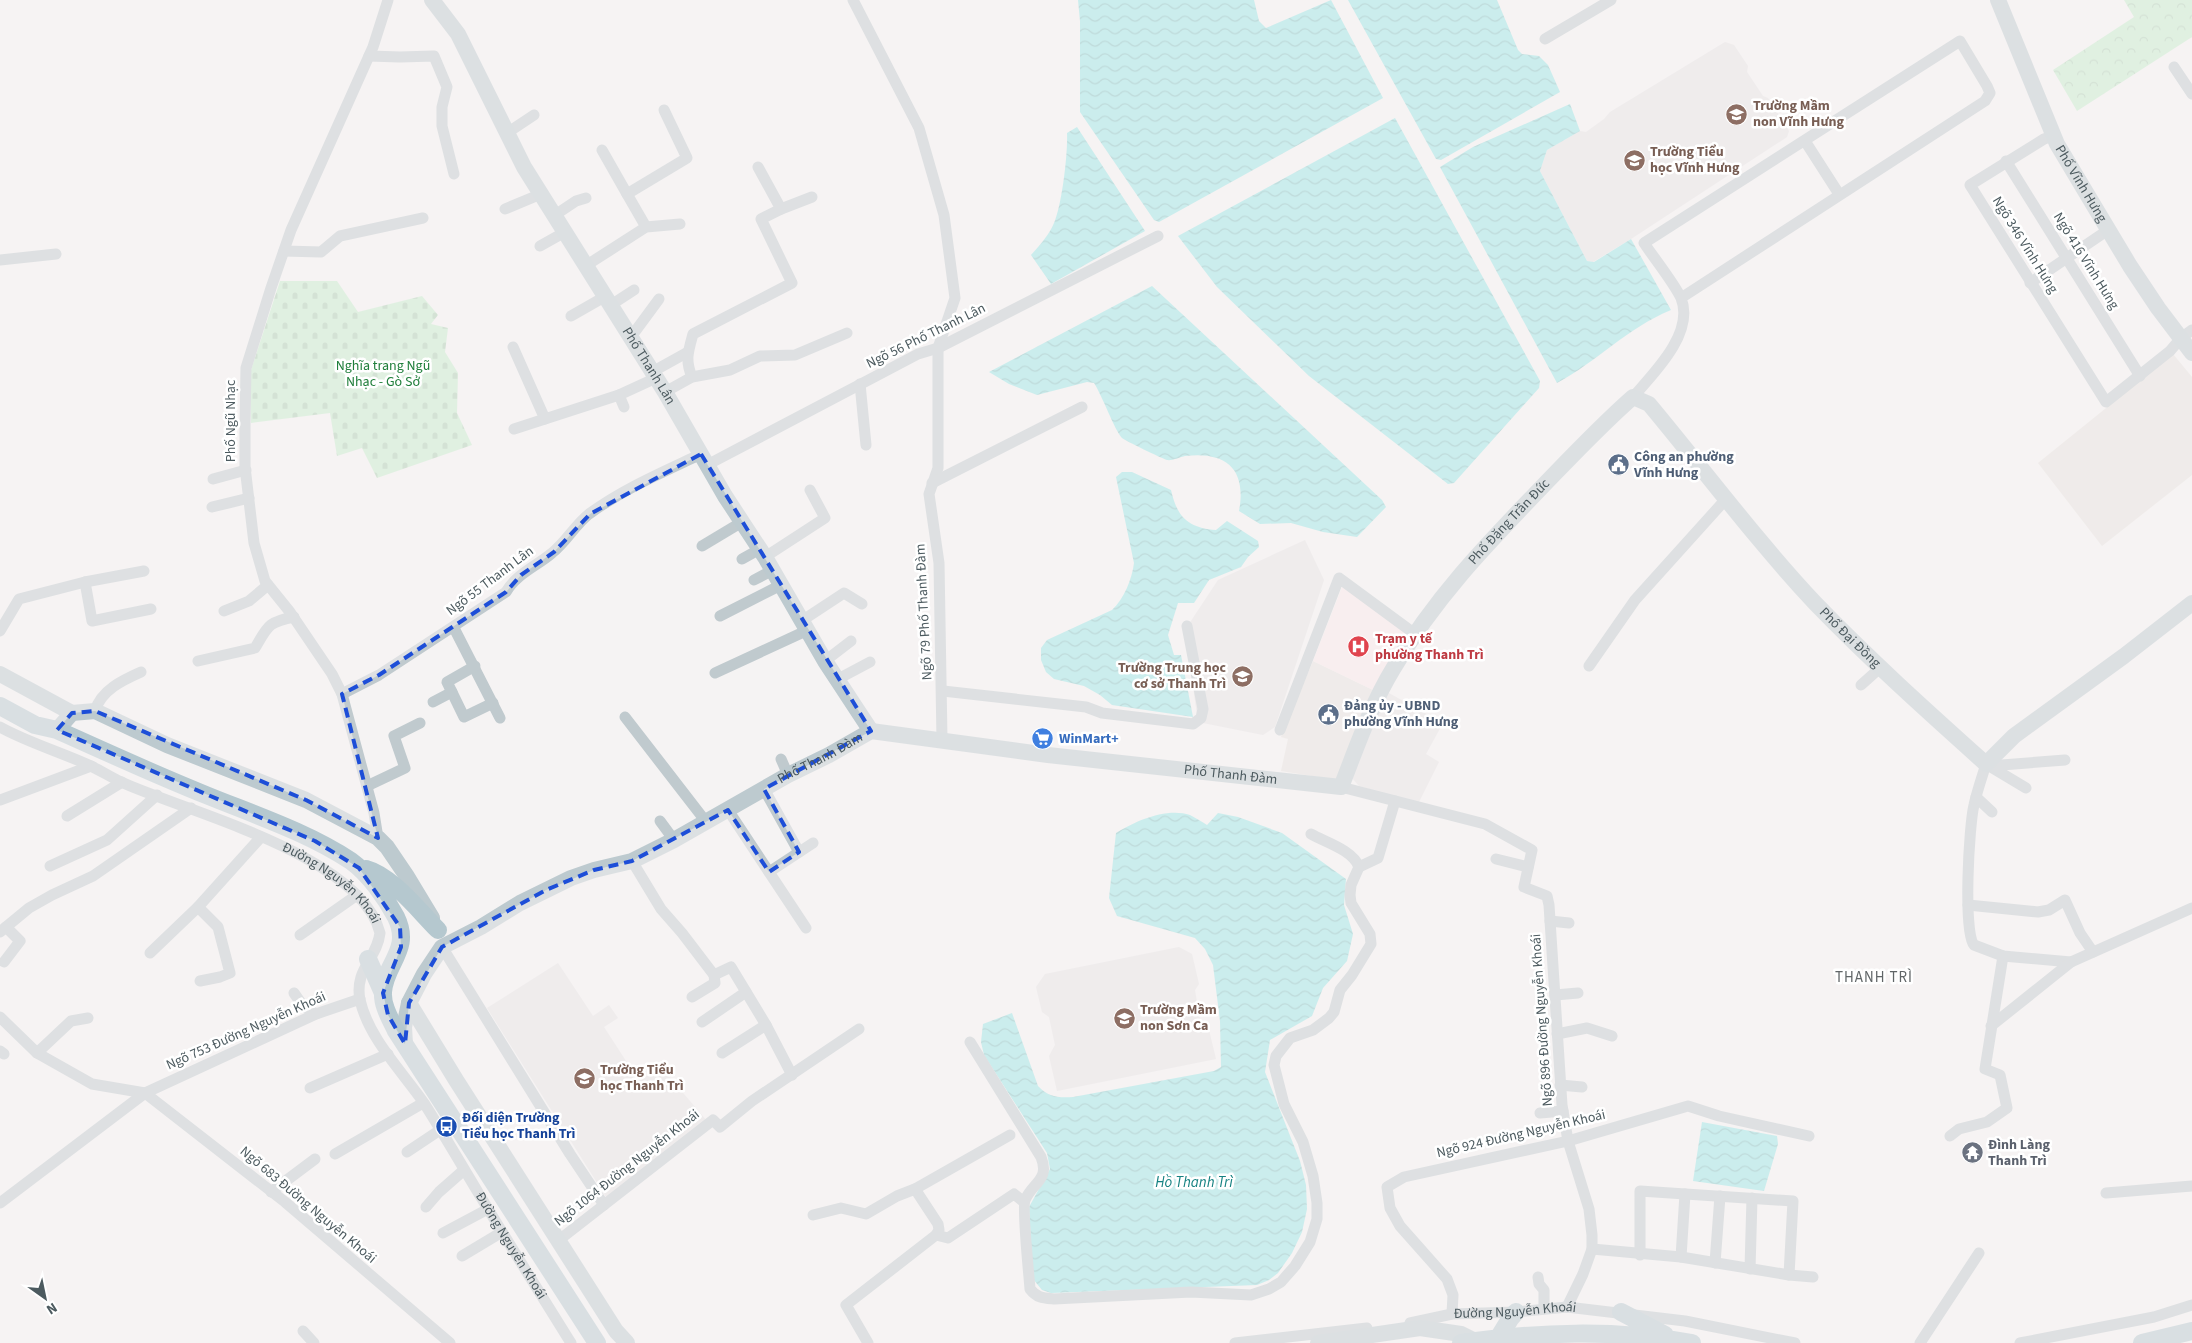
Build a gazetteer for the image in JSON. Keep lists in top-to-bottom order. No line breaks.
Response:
{"streets":{"main road":["Đường Nguyễn Khoái"],"street":["Phố Vĩnh Hưng","Ngõ 346 Vĩnh Hưng","Ngõ 416 Vĩnh Hưng","Ngõ 56 Phố Thanh Lân","Phố Thanh Lân","Phố Ngũ Nhạc","Phố Đặng Trần Đức","Ngõ 55 Thanh Lân","Ngõ 79 Phố Thanh Đàm","Phố Đại Đồng","Phố Thanh Đàm","Ngõ 896 Đường Nguyễn Khoái","Ngõ 753 Đường Nguyễn Khoái","Ngõ 924 Đường Nguyễn Khoái","Ngõ 1064 Đường Nguyễn Khoái","Ngõ 683 Đường Nguyễn Khoái"]},"crossings":[["Phố Vĩnh Hưng","Ngõ 346 Vĩnh Hưng"],["Ngõ 346 Vĩnh Hưng","Ngõ 416 Vĩnh Hưng"],["Ngõ 56 Phố Thanh Lân","Phố Thanh Lân"],["Ngõ 56 Phố Thanh Lân","Ngõ 55 Thanh Lân"],["Ngõ 56 Phố Thanh Lân","Ngõ 79 Phố Thanh Đàm"],["Phố Thanh Lân","Ngõ 55 Thanh Lân"],["Phố Thanh Lân","Phố Thanh Đàm"],["Phố Ngũ Nhạc","Ngõ 55 Thanh Lân"],["Phố Đặng Trần Đức","Phố Thanh Đàm"],["Ngõ 79 Phố Thanh Đàm","Phố Thanh Đàm"],["Phố Thanh Đàm","Đường Nguyễn Khoái"],["Đường Nguyễn Khoái","Ngõ 896 Đường Nguyễn Khoái"],["Đường Nguyễn Khoái","Ngõ 753 Đường Nguyễn Khoái"],["Đường Nguyễn Khoái","Ngõ 924 Đường Nguyễn Khoái"],["Ngõ 896 Đường Nguyễn Khoái","Ngõ 924 Đường Nguyễn Khoái"],["Ngõ 753 Đường Nguyễn Khoái","Ngõ 683 Đường Nguyễn Khoái"]],"districts":["THANH TRÌ"],"water":["Hồ Thanh Trì"],"parks":["Nghĩa trang Ngũ Nhạc - Gò Sở"],"places":{"school or university":["Trường Mầm non Vĩnh Hưng","Trường Tiểu học Vĩnh Hưng","Trường Trung học cơ sở Thanh Trì","Trường Mầm non Sơn Ca","Trường Tiểu học Thanh Trì"],"public building":["Công an phường Vĩnh Hưng","Đảng ủy - UBND phường Vĩnh Hưng"],"hospital":["Trạm y tế phường Thanh Trì"],"supermarket":["WinMart+"],"bus stop":["Đối diện Trường Tiểu học Thanh Trì"],"temple":["Đình Làng Thanh Trì"]},"north":"bottom right"}
